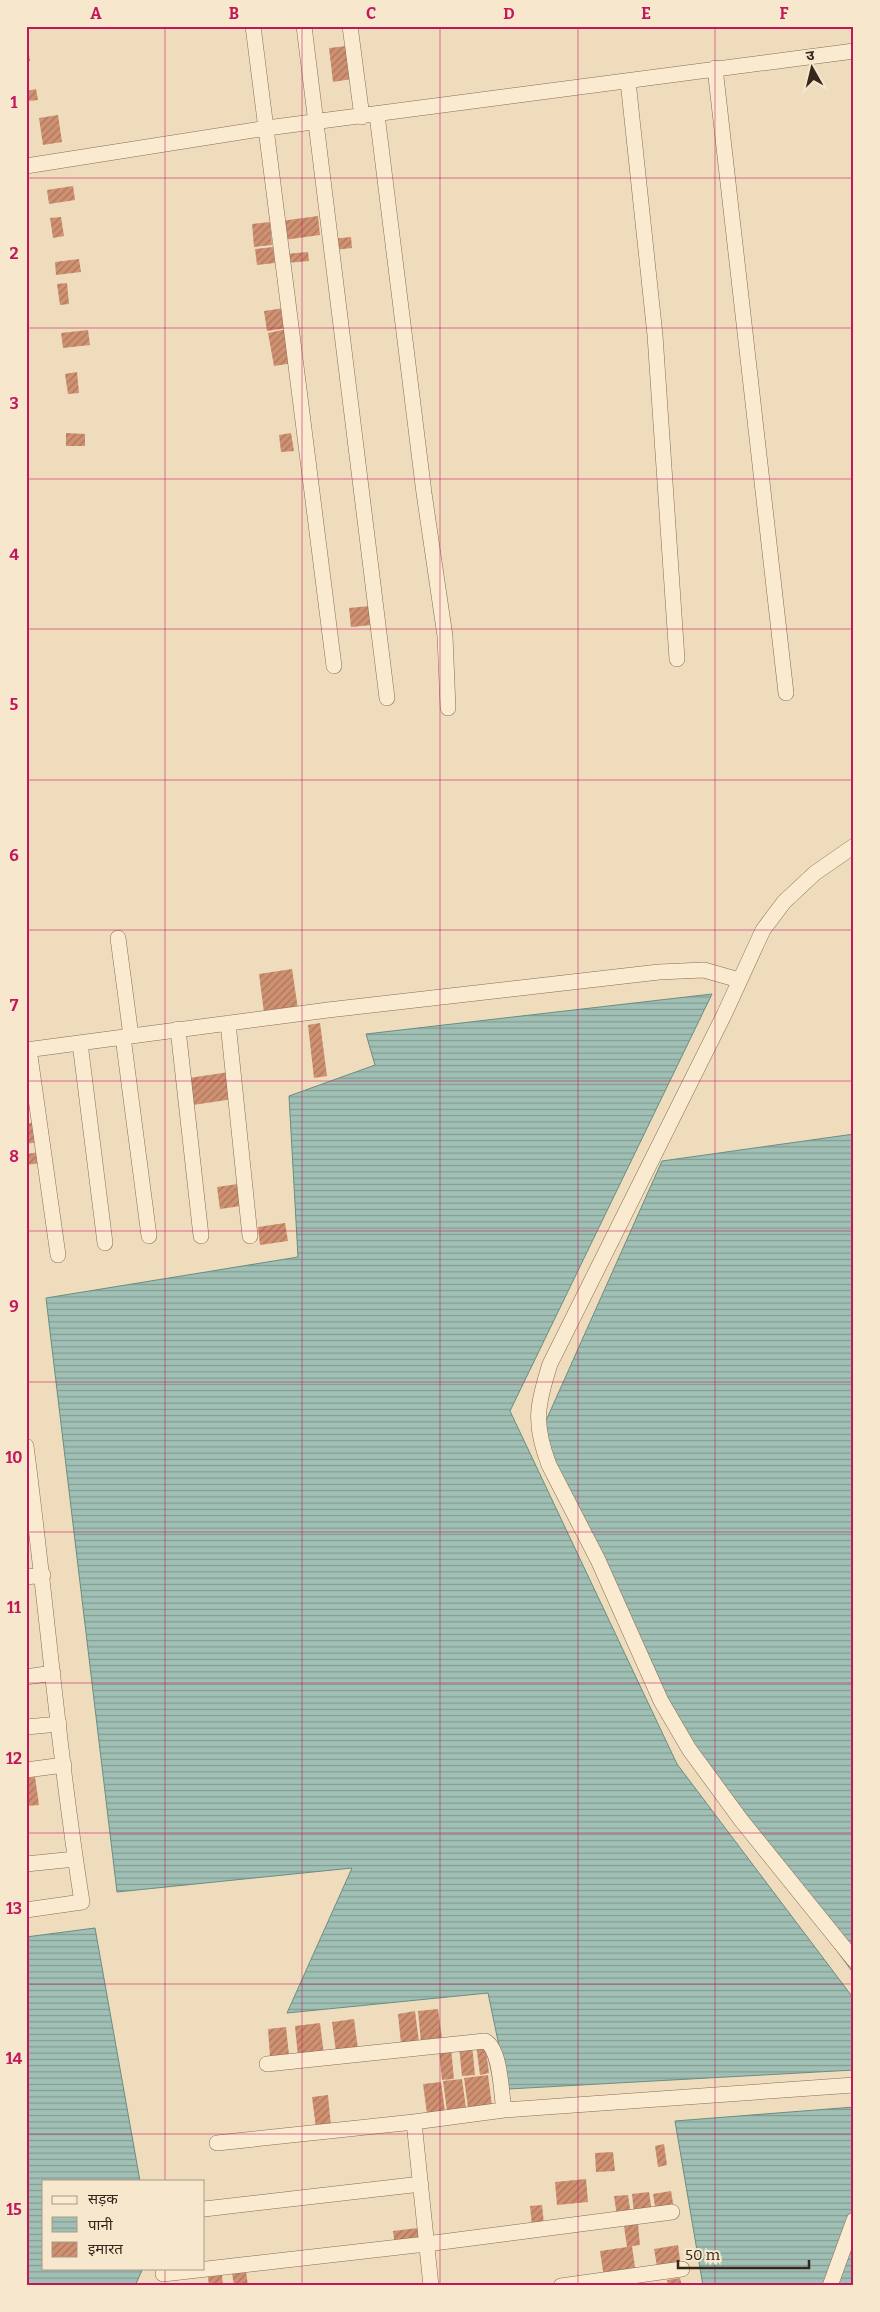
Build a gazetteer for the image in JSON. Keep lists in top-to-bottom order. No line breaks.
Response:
{"legend":["सड़क","पानी","इमारत"],"scale_bar":"50 m","north":"top","grid":{"columns":["A","B","C","D","E","F"],"rows":["1","2","3","4","5","6","7","8","9","10","11","12","13","14","15"]}}
